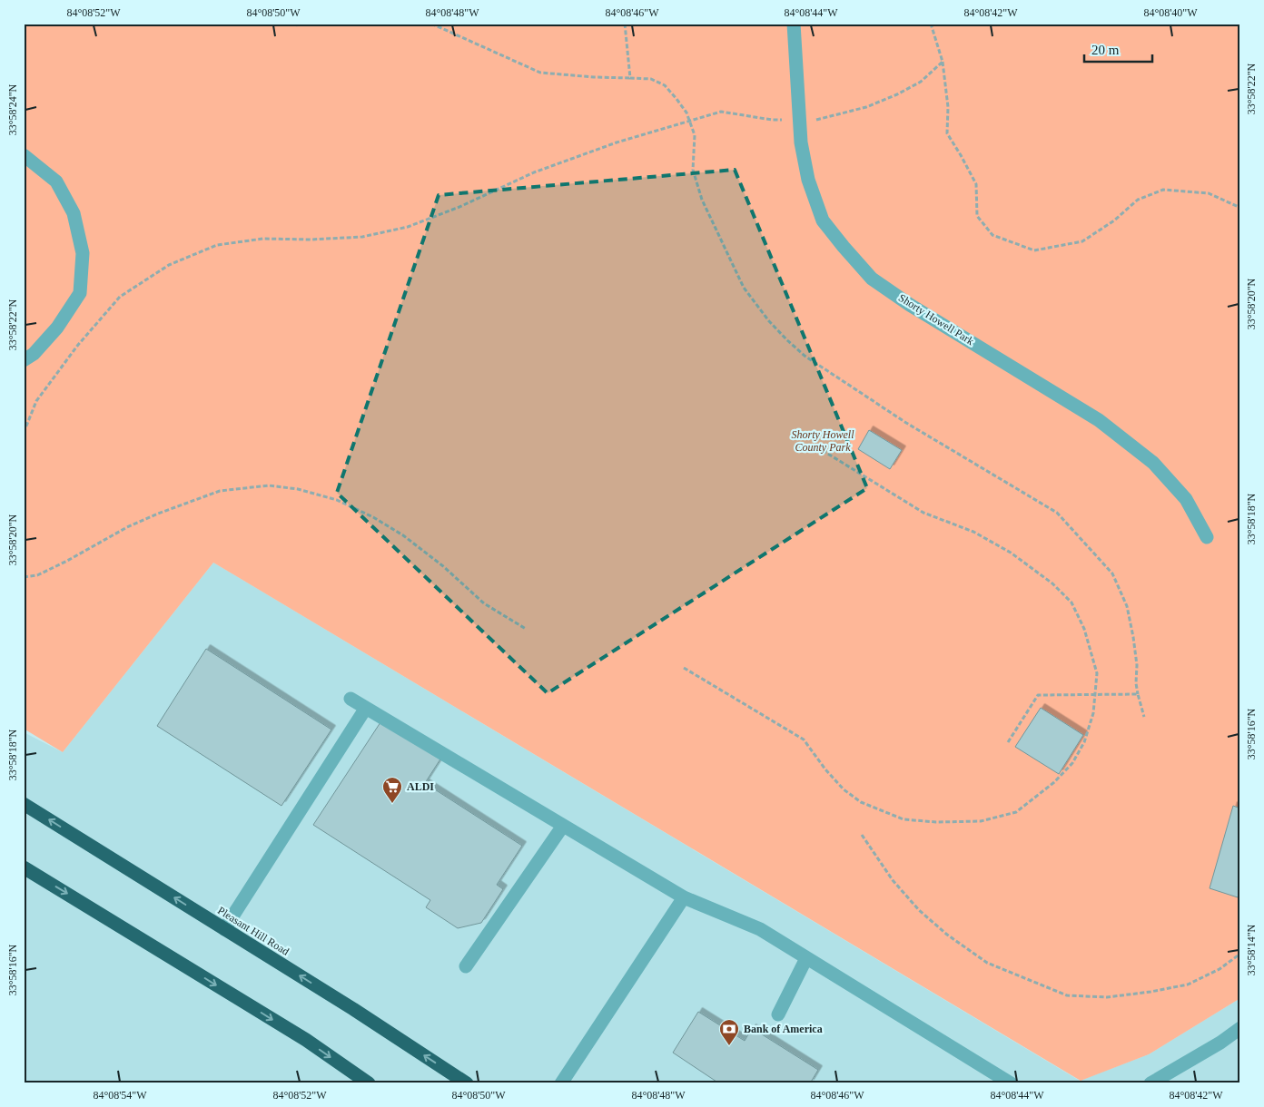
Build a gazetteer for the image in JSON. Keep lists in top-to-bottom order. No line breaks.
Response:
{"streets":{"highway":["Pleasant Hill Road"],"street":["Shorty Howell Park"]},"parks":["Shorty Howell County Park"],"places":{"supermarket":["ALDI"],"bank":["Bank of America"]},"scale_bar":"20 m","coordinates":["84°08'52\"W","84°08'50\"W","84°08'48\"W","84°08'46\"W","84°08'44\"W","84°08'42\"W","84°08'40\"W","33°58'22\"N","33°58'24\"N","33°58'20\"N","33°58'18\"N","33°58'16\"N","33°58'14\"N","84°08'54\"W"]}
